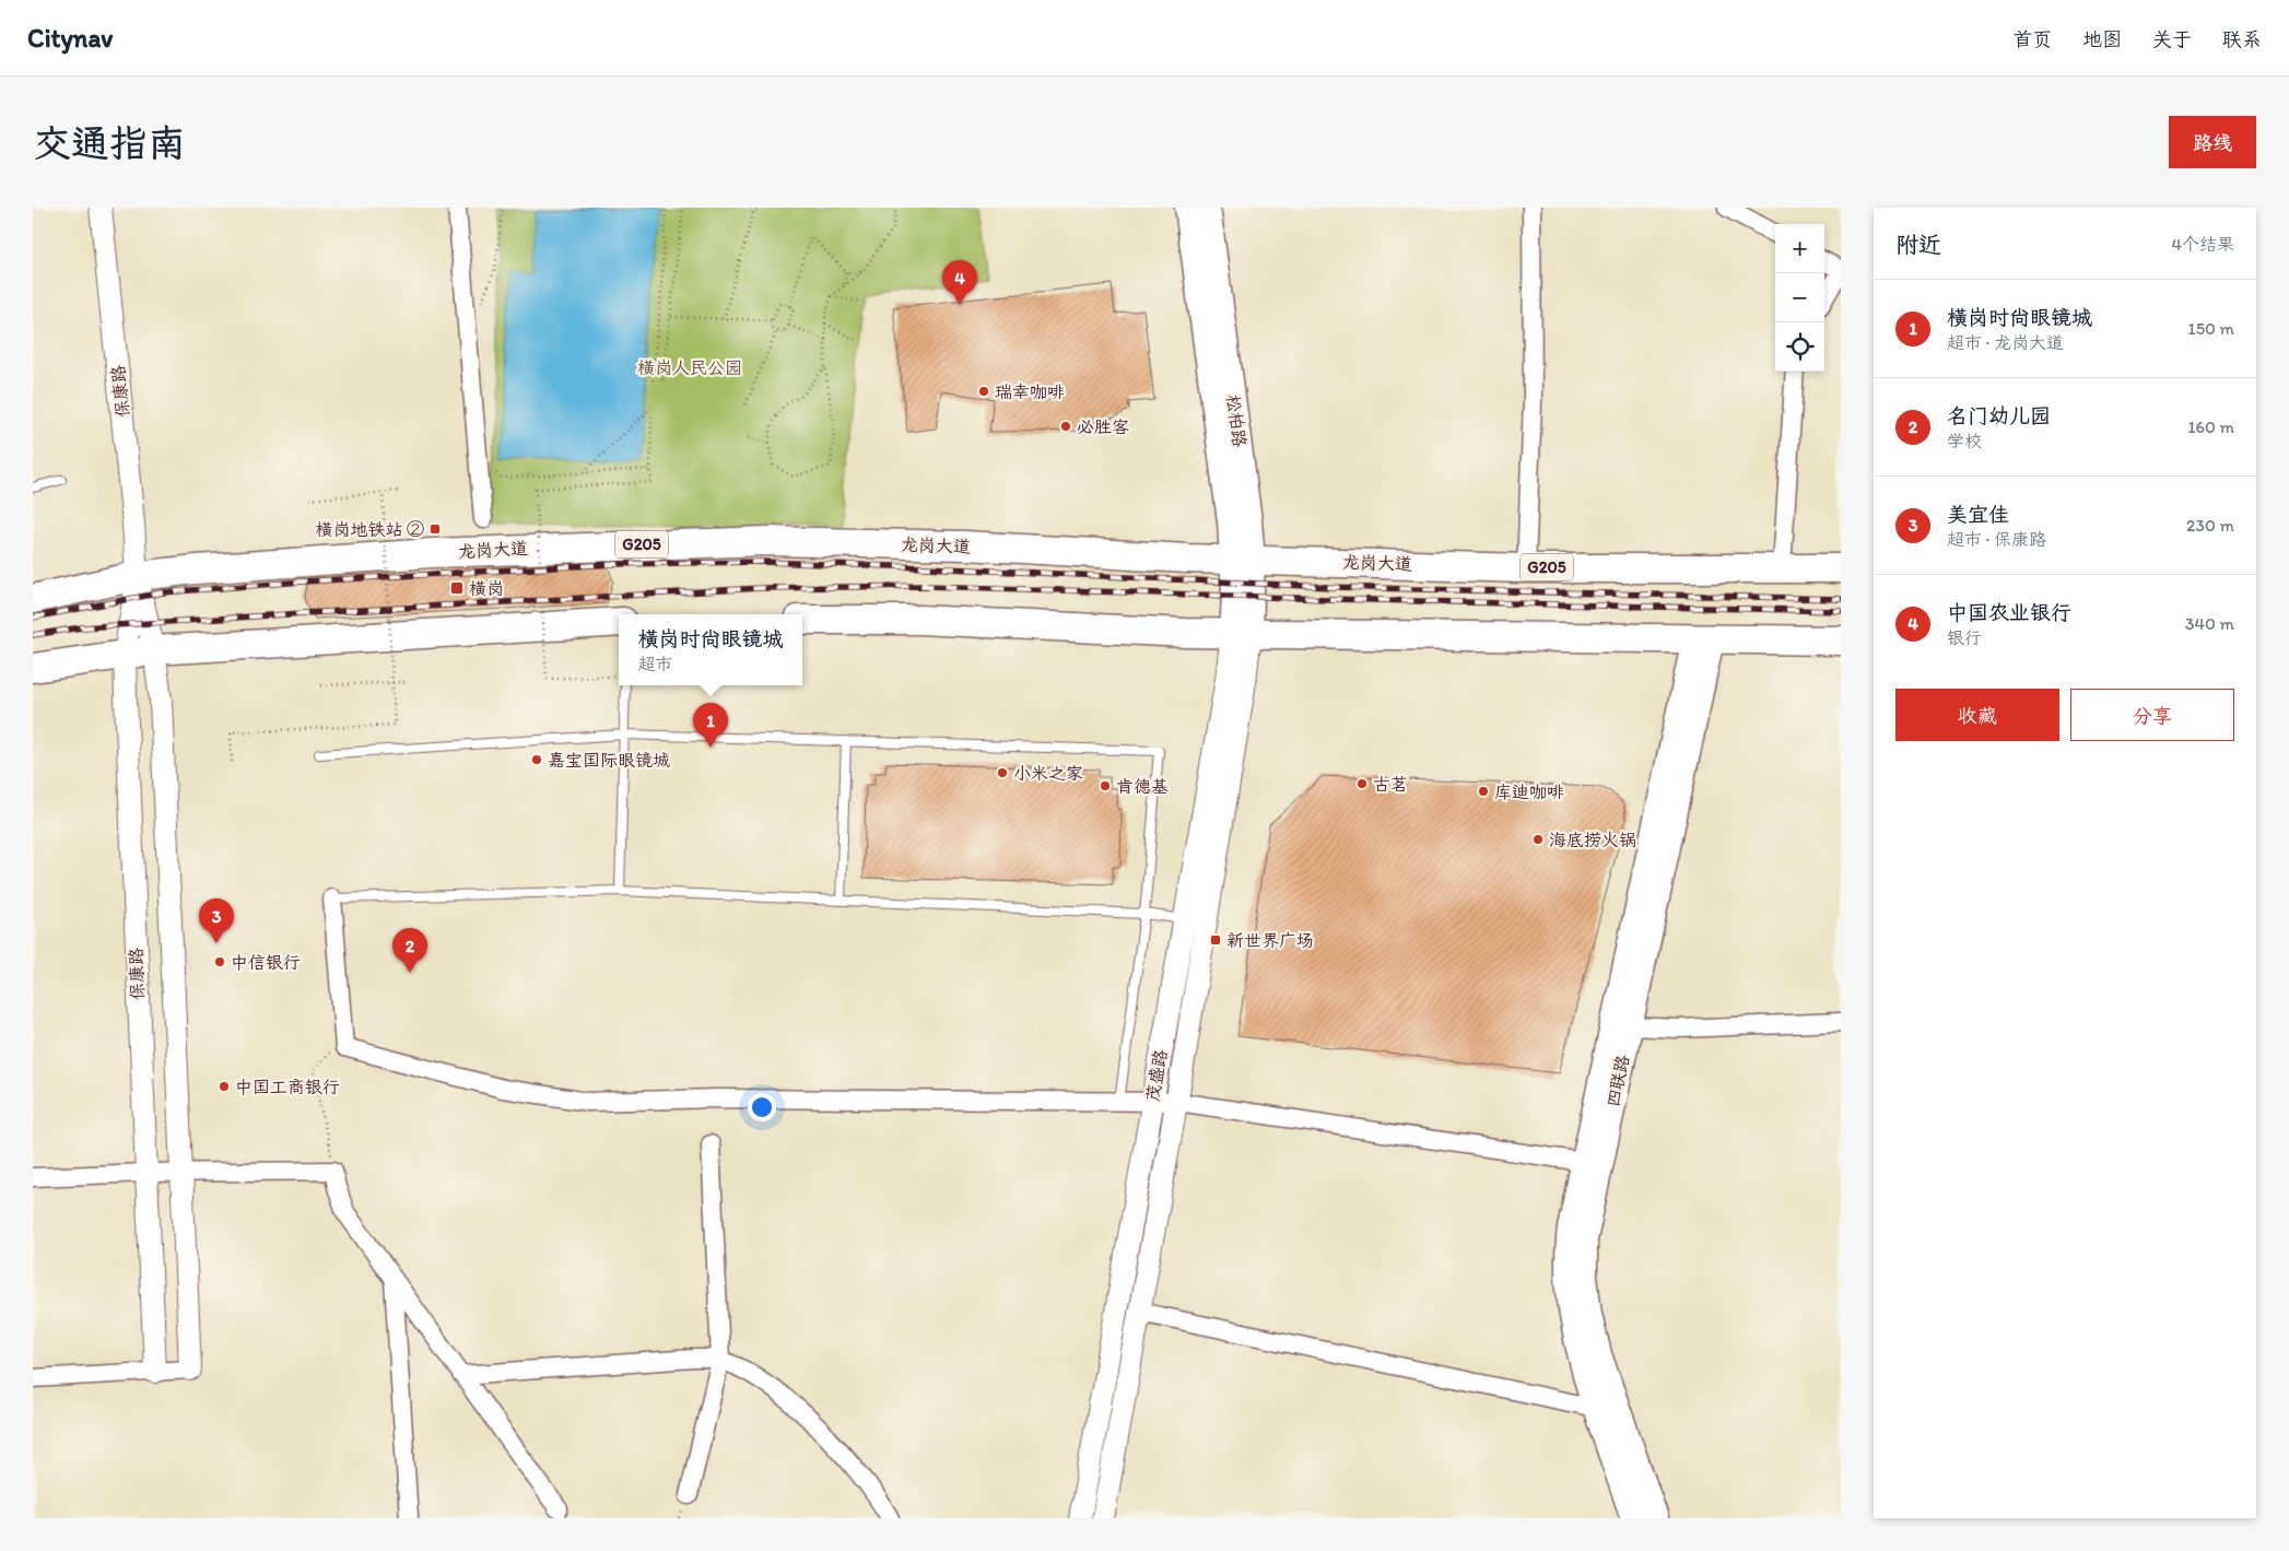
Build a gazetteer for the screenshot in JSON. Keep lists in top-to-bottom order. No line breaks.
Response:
{"streets":{"highway":["G205","龙岗大道"],"main road":["松柏路","四联路"],"street":["保康路","茂盛路"]},"crossings":[["保康路","龙岗大道"],["松柏路","龙岗大道"],["松柏路","茂盛路"]],"parks":["横岗人民公园"],"places":{"other":["瑞幸咖啡","必胜客","嘉宝国际眼镜城","小米之家","古茗","肯德基","库迪咖啡","海底捞火锅","中信银行","中国工商银行"],"transit":["横岗地铁站 ②","横岗","新世界广场"]},"page":{"header":"Citynav","nav":["首页","地图","关于","联系"],"buttons":["路线",["收藏","分享"]],"title":"交通指南","heading":["附近","4个结果"],"map_buttons":["+","−"],"pins":["4","1","3","2"],"list":[{"mark":"1","name":"横岗时尚眼镜城","note":"超市 · 龙岗大道","value":"150 m"},{"mark":"2","name":"名门幼儿园","note":"学校","value":"160 m"},{"mark":"3","name":"美宜佳","note":"超市 · 保康路","value":"230 m"},{"mark":"4","name":"中国农业银行","note":"银行","value":"340 m"}],"popup":["横岗时尚眼镜城","超市"]}}
